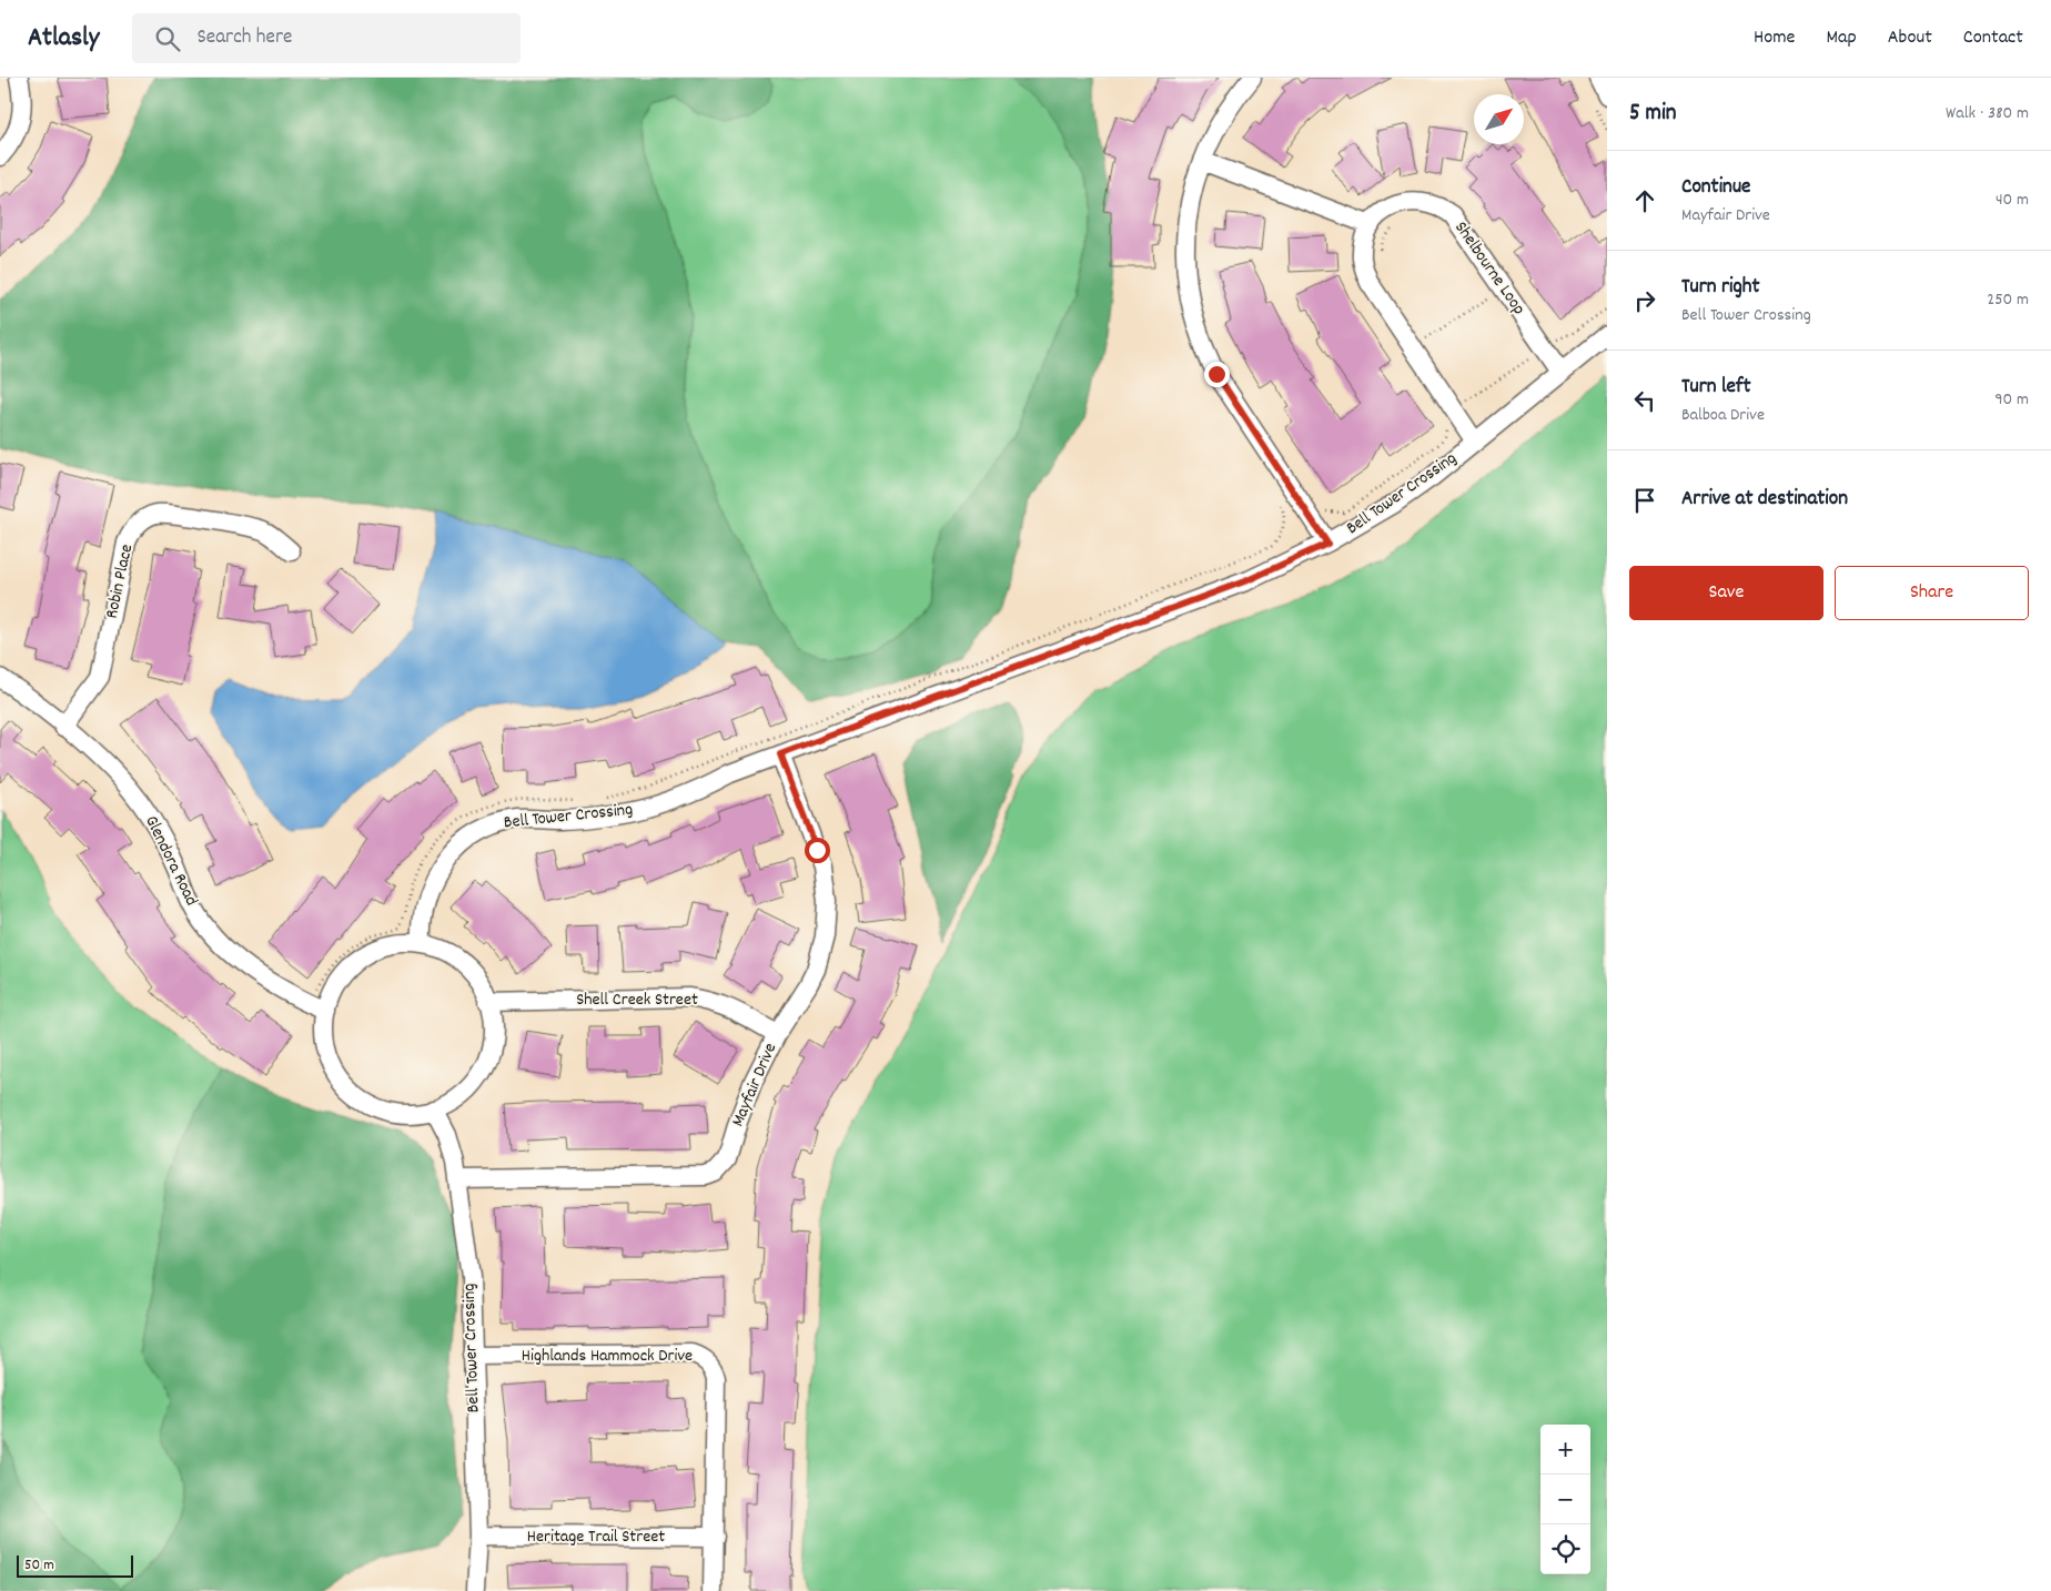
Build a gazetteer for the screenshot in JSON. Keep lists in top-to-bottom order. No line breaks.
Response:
{"streets":{"street":["Shelbourne Loop","Bell Tower Crossing","Robin Place","Glendora Road","Shell Creek Street","Mayfair Drive","Highlands Hammock Drive","Heritage Trail Street"]},"crossings":[["Shelbourne Loop","Bell Tower Crossing"],["Bell Tower Crossing","Glendora Road"],["Bell Tower Crossing","Shell Creek Street"],["Bell Tower Crossing","Mayfair Drive"],["Bell Tower Crossing","Highlands Hammock Drive"],["Bell Tower Crossing","Heritage Trail Street"],["Robin Place","Glendora Road"],["Glendora Road","Shell Creek Street"],["Shell Creek Street","Mayfair Drive"],["Highlands Hammock Drive","Heritage Trail Street"]],"scale_bar":"50 m","north":"top right","page":{"header":"Atlasly","search":"Search here","nav":["Home","Map","About","Contact"],"heading":["5 min","Walk · 380 m"],"list":[["Continue","Mayfair Drive","40 m"],["Turn right","Bell Tower Crossing","250 m"],["Turn left","Balboa Drive","90 m"],"Arrive at destination"],"buttons":["Save","Share"],"map_buttons":["+","−"],"scale":"50 m"}}
